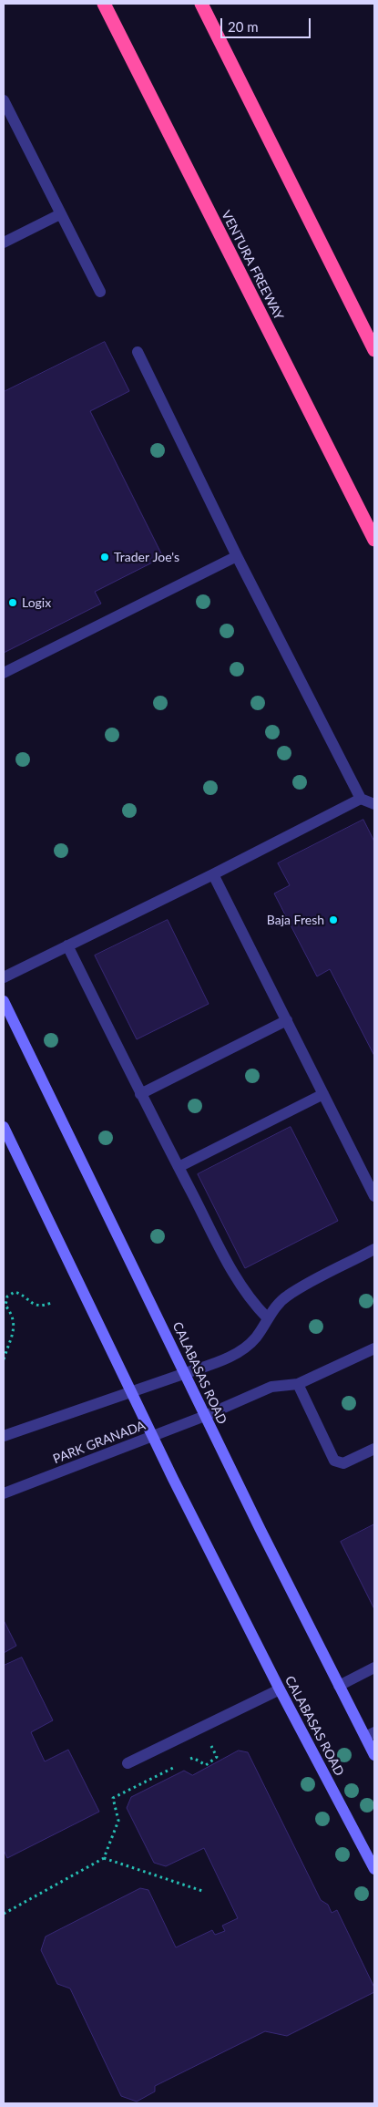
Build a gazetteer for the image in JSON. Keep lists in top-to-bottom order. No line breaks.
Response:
{"streets":{"highway":["VENTURA FREEWAY"],"main road":["CALABASAS ROAD"],"street":["PARK GRANADA"]},"crossings":[["CALABASAS ROAD","PARK GRANADA"]],"places":["Trader Joe's","Logix","Baja Fresh"],"scale_bar":"20 m"}
